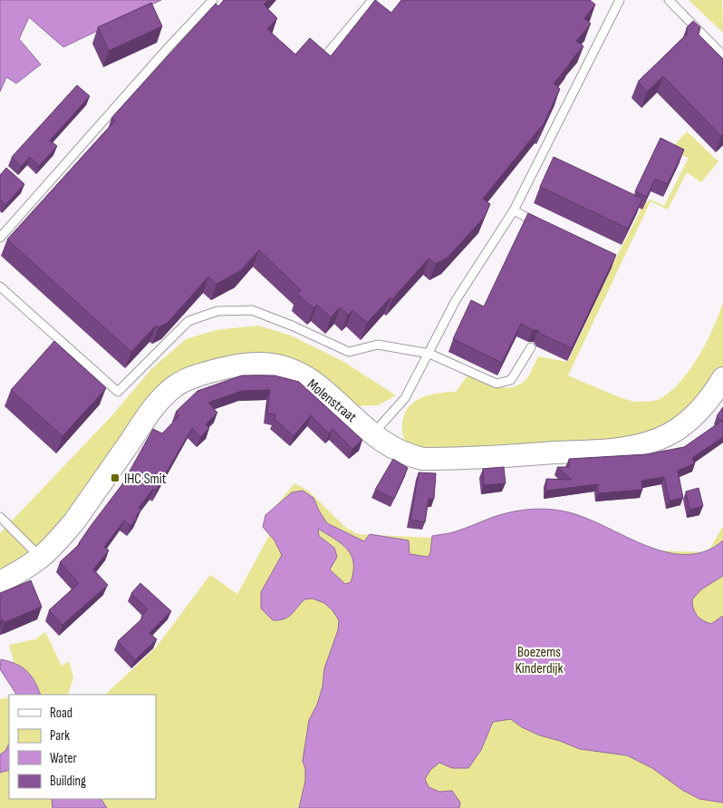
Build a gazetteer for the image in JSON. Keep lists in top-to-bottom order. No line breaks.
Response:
{"streets":{"street":["Molenstraat"]},"parks":["Boezems Kinderdijk"],"places":{"transit":["IHC Smit"]},"legend":["Road","Park","Water","Building"]}
